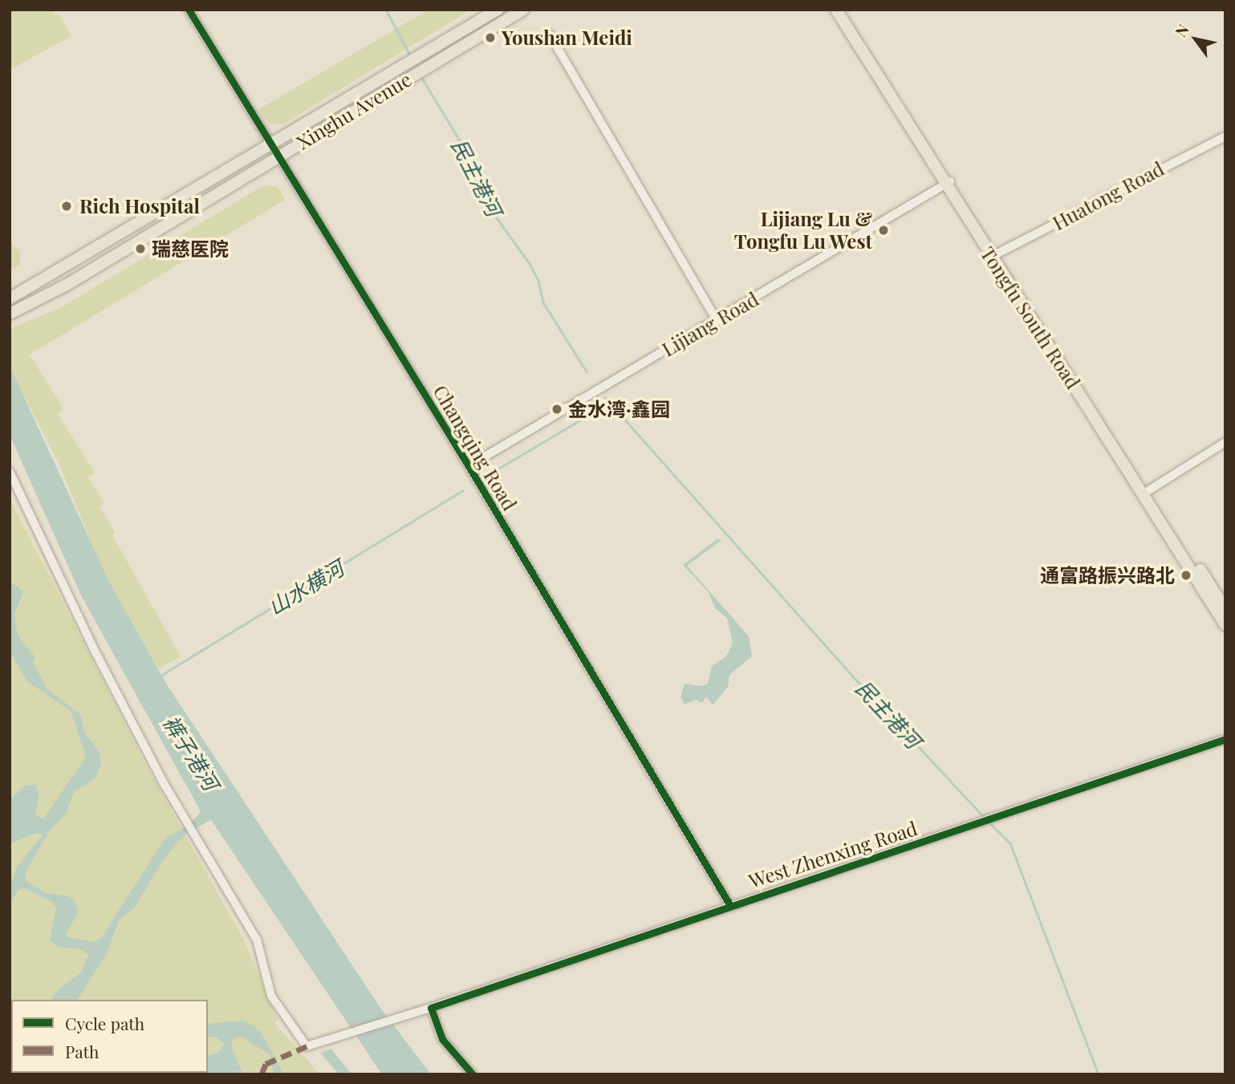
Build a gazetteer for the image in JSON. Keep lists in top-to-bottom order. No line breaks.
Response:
{"streets":{"main road":["Xinghu Avenue","Tongfu South Road"],"street":["Huatong Road","Lijiang Road","Changqing Road","West Zhenxing Road"]},"crossings":[["Xinghu Avenue","Changqing Road"],["Huatong Road","Tongfu South Road"],["Tongfu South Road","Lijiang Road"],["Lijiang Road","Changqing Road"],["Changqing Road","West Zhenxing Road"]],"water":["民主港河","山水横河","裤子港河"],"places":["Youshan Meidi","Rich Hospital","Lijiang Lu & Tongfu Lu West","瑞慈医院","金水湾·鑫园","通富路振兴路北"],"legend":["Cycle path","Path"],"north":"top left"}
